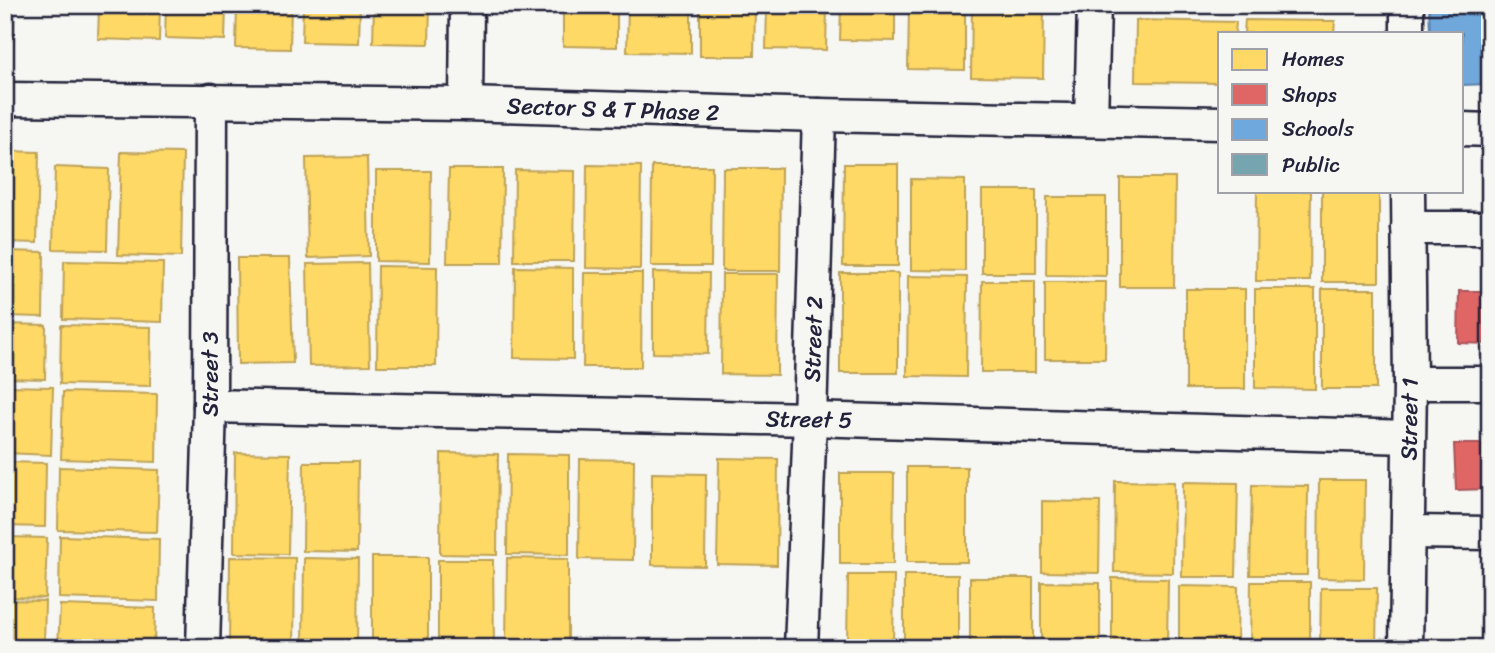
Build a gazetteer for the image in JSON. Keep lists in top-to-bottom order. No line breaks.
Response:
{"streets":{"street":["Sector S & T Phase 2","Street 2","Street 3","Street 5","Street 1"]},"crossings":[["Sector S & T Phase 2","Street 2"],["Sector S & T Phase 2","Street 3"],["Street 2","Street 5"],["Street 3","Street 5"],["Street 5","Street 1"]],"legend":["Homes","Shops","Schools","Public"]}
